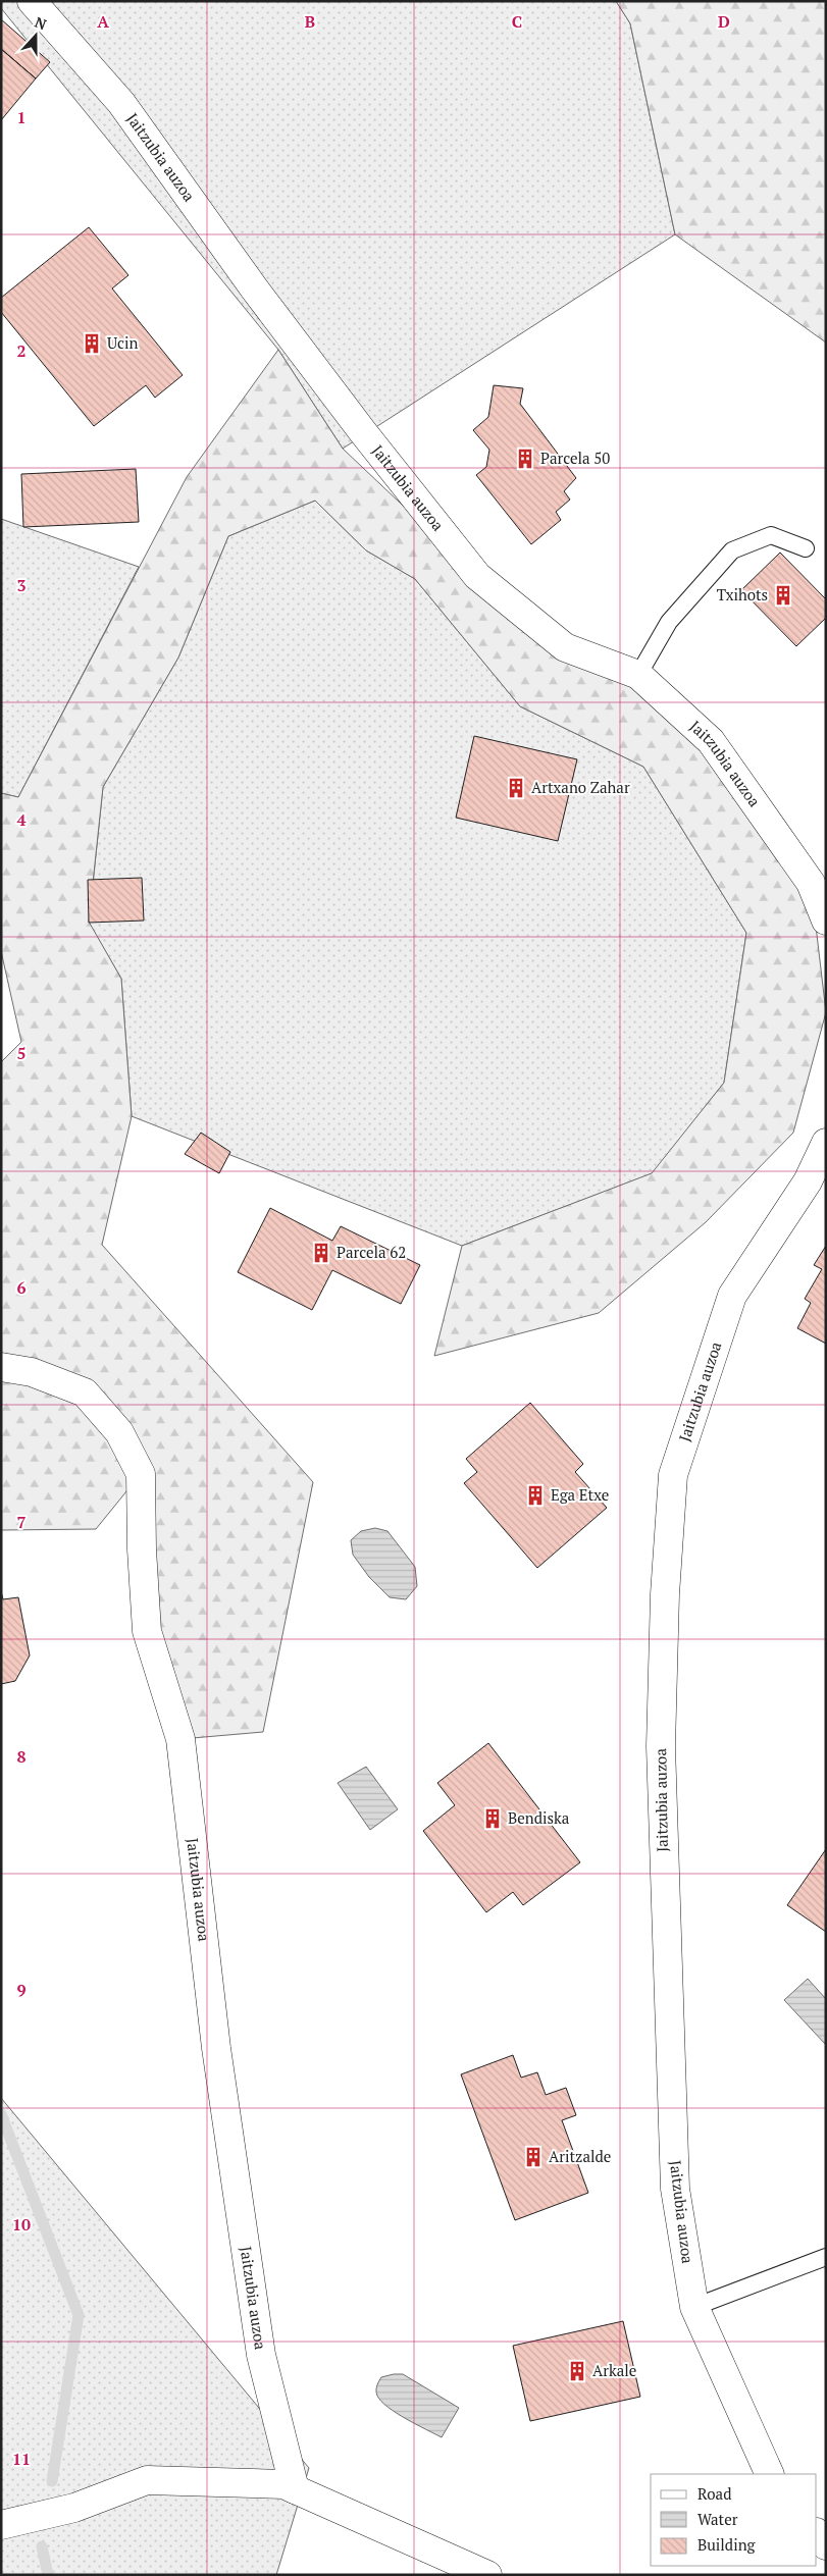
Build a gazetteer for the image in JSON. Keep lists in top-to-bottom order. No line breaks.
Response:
{"streets":{"street":["Jaitzubia auzoa"]},"places":{"building":["Ucin","Parcela 50","Txihots","Artxano Zahar","Parcela 62","Ega Etxe","Bendiska","Aritzalde","Arkale"]},"legend":["Road","Water","Building"],"north":"top","grid":{"columns":["A","B","C","D"],"rows":["1","2","3","4","5","6","7","8","9","10","11"]}}
